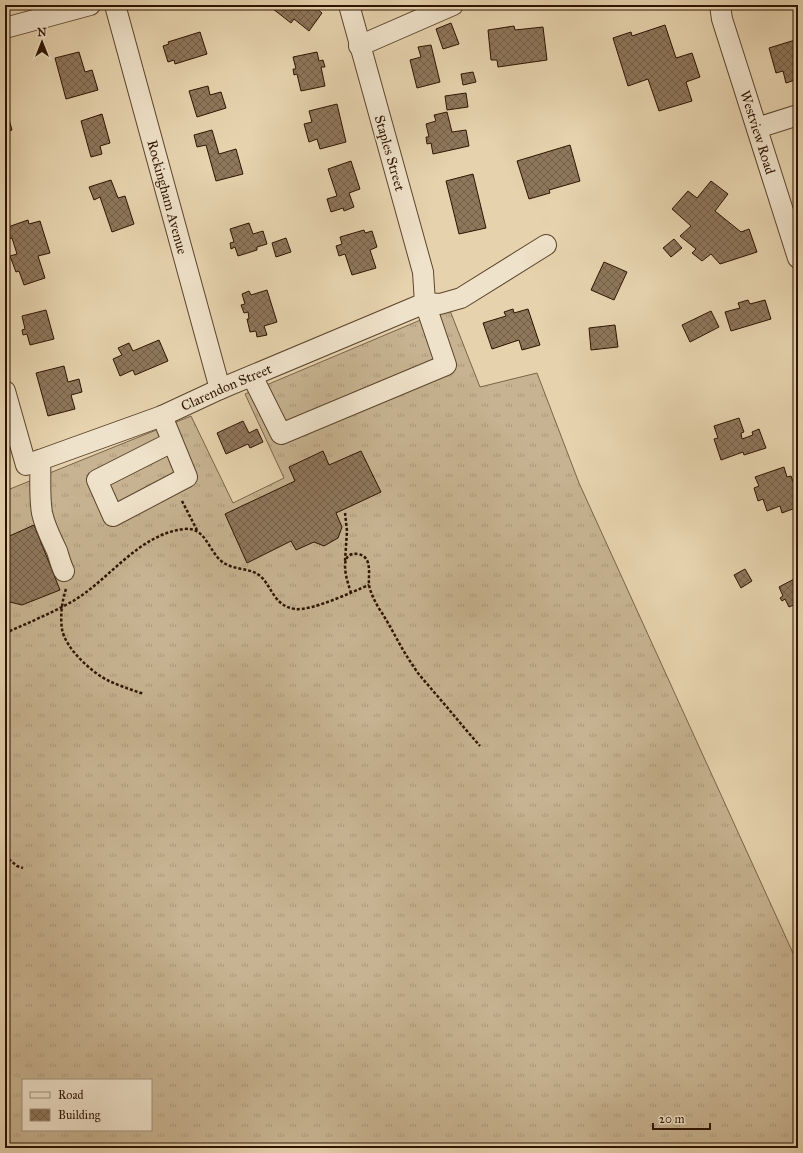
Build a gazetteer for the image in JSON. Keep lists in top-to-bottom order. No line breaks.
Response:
{"streets":{"street":["Westview Road","Staples Street","Rockingham Avenue","Clarendon Street"]},"crossings":[["Staples Street","Clarendon Street"],["Rockingham Avenue","Clarendon Street"]],"legend":["Road","Building"],"scale_bar":"20 m","north":"top"}
